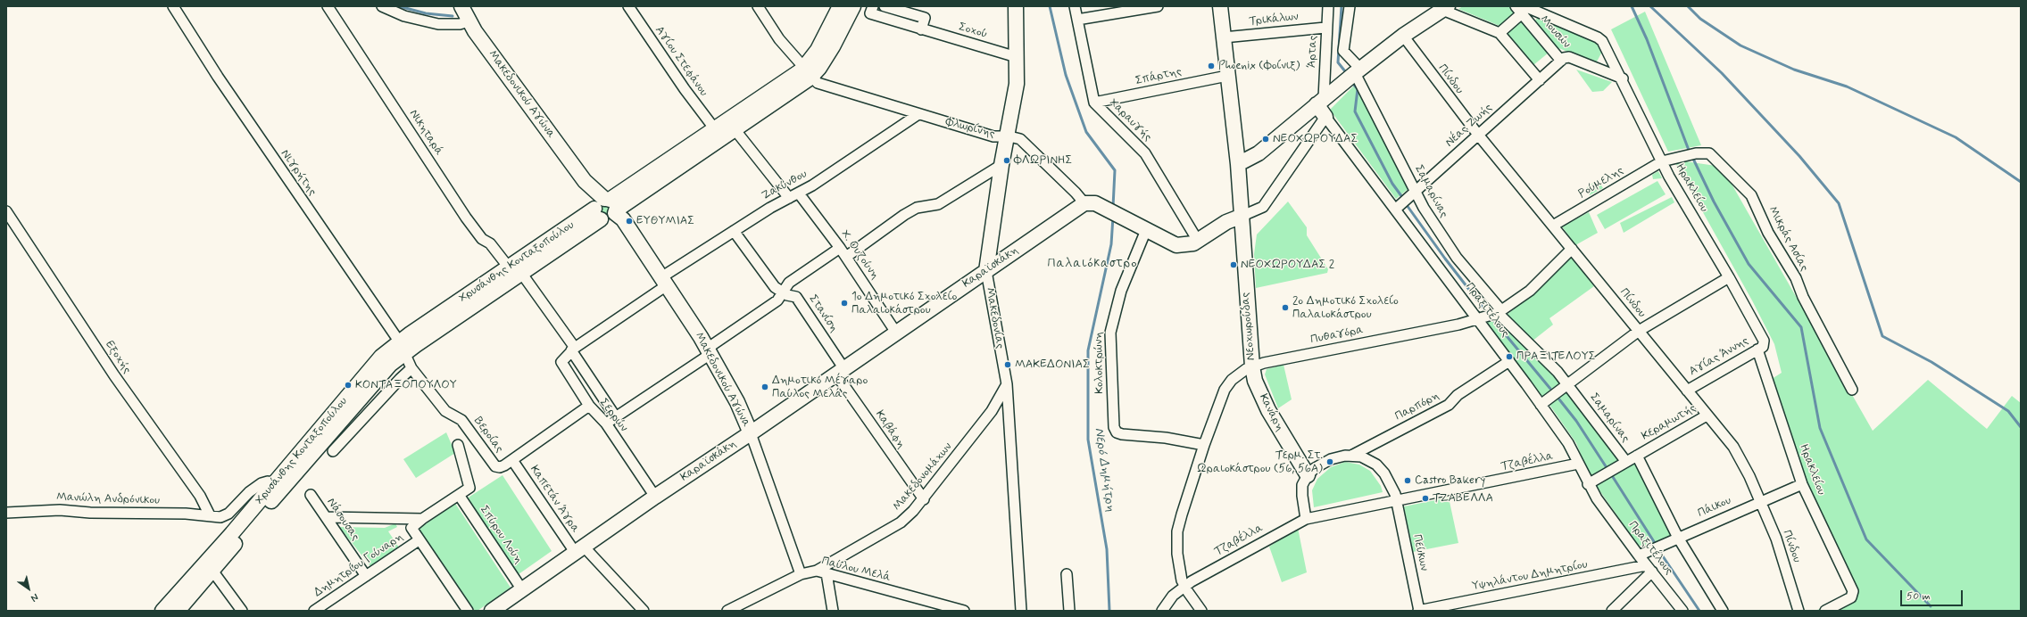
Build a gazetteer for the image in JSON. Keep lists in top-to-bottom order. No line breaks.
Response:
{"streets":{"street":["Τρικάλων","Σοχού","Μουσών","Άρτας","Αγίου Στεφάνου","Σπάρτης","Πίνδου","Μακεδονικού Αγώνα","Χαραυγής","Νέας Ζωής","Φλωρίνης","Νικηταρά","Νιγρήτης","Ρούμελης","Ζακύνθου","Ηρακλείου","Σαμαρίνας","Μικράς Ασίας","Χ. Ουζούνη","Χρυσάνθης Κονταξοπούλου","Καραϊσκάκη","Πραξιτέλους","Στανίση","Μακεδονίας","Νεοχωρούδας","Πυθαγόρα","Αγίας Άννης","Εξοχής","Κολοκτρώνη","Παρπόρη","Κανάρη","Σερρών","Κεραμωτής","Καβάφη","Βεροίας","Τζαβέλλα","Μακεδονομάχων","Μανώλη Ανδρόνικου","Καπετάν Άγρα","Πάικου","Νάσουσας","Σπύρου Λούη","Πεύκων","Δημητρίου Γούναρη","Παύλου Μελά","Υψηλάντου Δημητρίου"]},"crossings":[["Τρικάλων","Άρτας"],["Τρικάλων","Νεοχωρούδας"],["Σοχού","Μακεδονίας"],["Μουσών","Νέας Ζωής"],["Μουσών","Ηρακλείου"],["Αγίου Στεφάνου","Χρυσάνθης Κονταξοπούλου"],["Σπάρτης","Χαραυγής"],["Σπάρτης","Νεοχωρούδας"],["Πίνδου","Νέας Ζωής"],["Πίνδου","Ρούμελης"],["Πίνδου","Πυθαγόρα"],["Πίνδου","Αγίας Άννης"],["Πίνδου","Κεραμωτής"],["Πίνδου","Πάικου"],["Μακεδονικού Αγώνα","Ζακύνθου"],["Μακεδονικού Αγώνα","Χρυσάνθης Κονταξοπούλου"],["Μακεδονικού Αγώνα","Καραϊσκάκη"],["Μακεδονικού Αγώνα","Παύλου Μελά"],["Νέας Ζωής","Σαμαρίνας"],["Νέας Ζωής","Πραξιτέλους"],["Φλωρίνης","Ζακύνθου"],["Φλωρίνης","Χρυσάνθης Κονταξοπούλου"],["Φλωρίνης","Καραϊσκάκη"],["Φλωρίνης","Μακεδονίας"],["Νικηταρά","Χρυσάνθης Κονταξοπούλου"],["Νικηταρά","Σερρών"],["Νιγρήτης","Χρυσάνθης Κονταξοπούλου"],["Νιγρήτης","Βεροίας"],["Ρούμελης","Ηρακλείου"],["Ρούμελης","Μικράς Ασίας"],["Ζακύνθου","Χ. Ουζούνη"],["Ζακύνθου","Στανίση"],["Ζακύνθου","Σερρών"],["Ηρακλείου","Μικράς Ασίας"],["Ηρακλείου","Αγίας Άννης"],["Ηρακλείου","Πάικου"],["Σαμαρίνας","Πυθαγόρα"],["Σαμαρίνας","Κεραμωτής"],["Χ. Ουζούνη","Καραϊσκάκη"],["Χρυσάνθης Κονταξοπούλου","Σερρών"],["Χρυσάνθης Κονταξοπούλου","Βεροίας"],["Χρυσάνθης Κονταξοπούλου","Μανώλη Ανδρόνικου"],["Καραϊσκάκη","Στανίση"],["Καραϊσκάκη","Μακεδονίας"],["Καραϊσκάκη","Σερρών"],["Καραϊσκάκη","Καβάφη"],["Καραϊσκάκη","Καπετάν Άγρα"],["Καραϊσκάκη","Σπύρου Λούη"],["Πραξιτέλους","Πυθαγόρα"],["Πραξιτέλους","Παρπόρη"],["Πραξιτέλους","Κεραμωτής"],["Πραξιτέλους","Τζαβέλλα"],["Πραξιτέλους","Πάικου"],["Πραξιτέλους","Υψηλάντου Δημητρίου"],["Στανίση","Καβάφη"],["Μακεδονίας","Μακεδονομάχων"],["Νεοχωρούδας","Πυθαγόρα"],["Νεοχωρούδας","Κολοκτρώνη"],["Νεοχωρούδας","Κανάρη"],["Νεοχωρούδας","Τζαβέλλα"],["Πυθαγόρα","Κανάρη"],["Εξοχής","Μανώλη Ανδρόνικου"],["Καβάφη","Μακεδονομάχων"],["Βεροίας","Καπετάν Άγρα"],["Τζαβέλλα","Πεύκων"],["Μακεδονομάχων","Παύλου Μελά"],["Νάσουσας","Δημητρίου Γούναρη"],["Σπύρου Λούη","Δημητρίου Γούναρη"],["Πεύκων","Υψηλάντου Δημητρίου"]],"districts":["Παλαιόκαστρο"],"water":["Νερό Δημήτρη"],"places":["Phoenix (Φοίνιξ)","ΝΕΟΧΩΡΟΥΔΑΣ","ΦΛΩΡΙΝΗΣ","ΕΥΘΥΜΙΑΣ","ΝΕΟΧΩΡΟΥΔΑΣ 2","1ο Δημοτικό Σχολείο Παλαιοκάστρου","2ο Δημοτικό Σχολείο Παλαιοκάστρου","ΠΡΑΞΙΤΕΛΟΥΣ","ΜΑΚΕΔΟΝΙΑΣ","ΚΟΝΤΑΞΟΠΟΥΛΟΥ","Δημοτικό Μέγαρο Παύλος Μελάς","Τερμ. Στ. Ωραιοκάστρου (56, 56Α)","Castro Bakery","ΤΖΑΒΕΛΛΑ"],"scale_bar":"50 m","north":"bottom right"}
